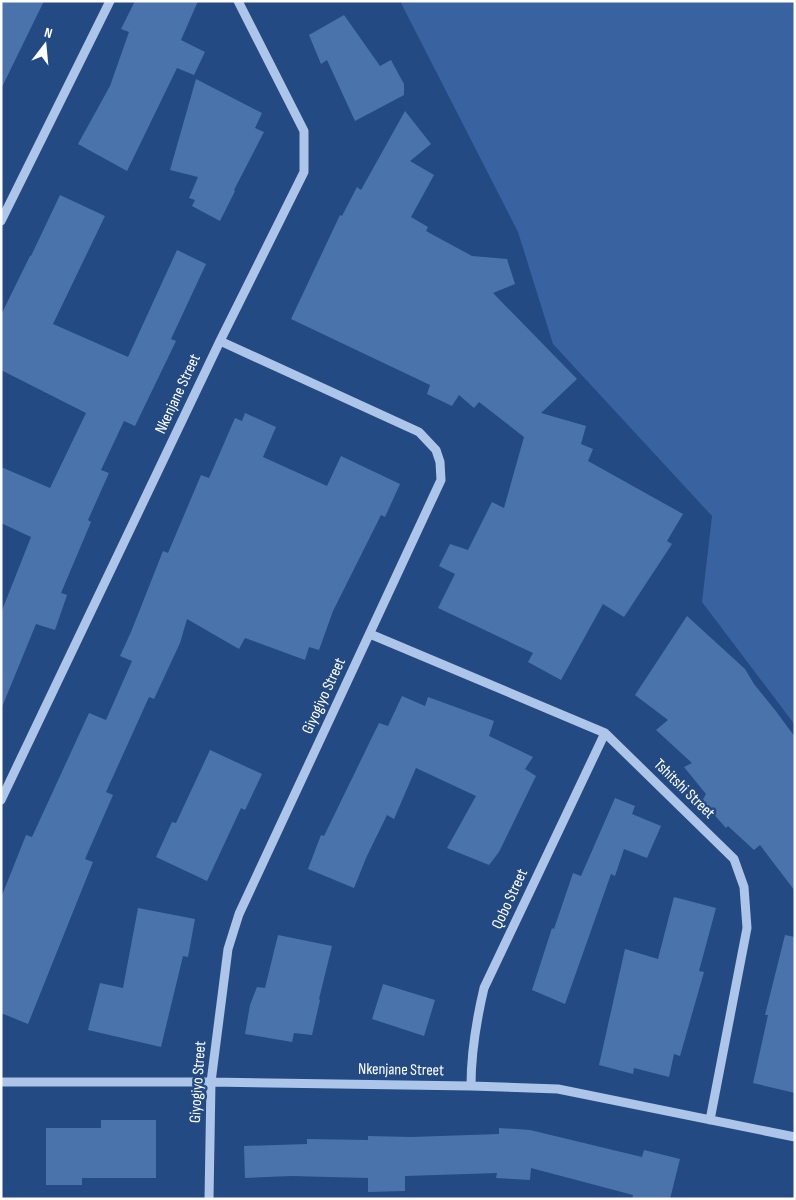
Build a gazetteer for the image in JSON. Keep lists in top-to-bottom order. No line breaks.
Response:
{"streets":{"street":["Nkenjane Street","Giyogiyo Street","Tshitshi Street","Qobo Street"]},"crossings":[["Nkenjane Street","Giyogiyo Street"],["Nkenjane Street","Tshitshi Street"],["Nkenjane Street","Qobo Street"],["Giyogiyo Street","Tshitshi Street"],["Tshitshi Street","Qobo Street"]],"north":"top"}
